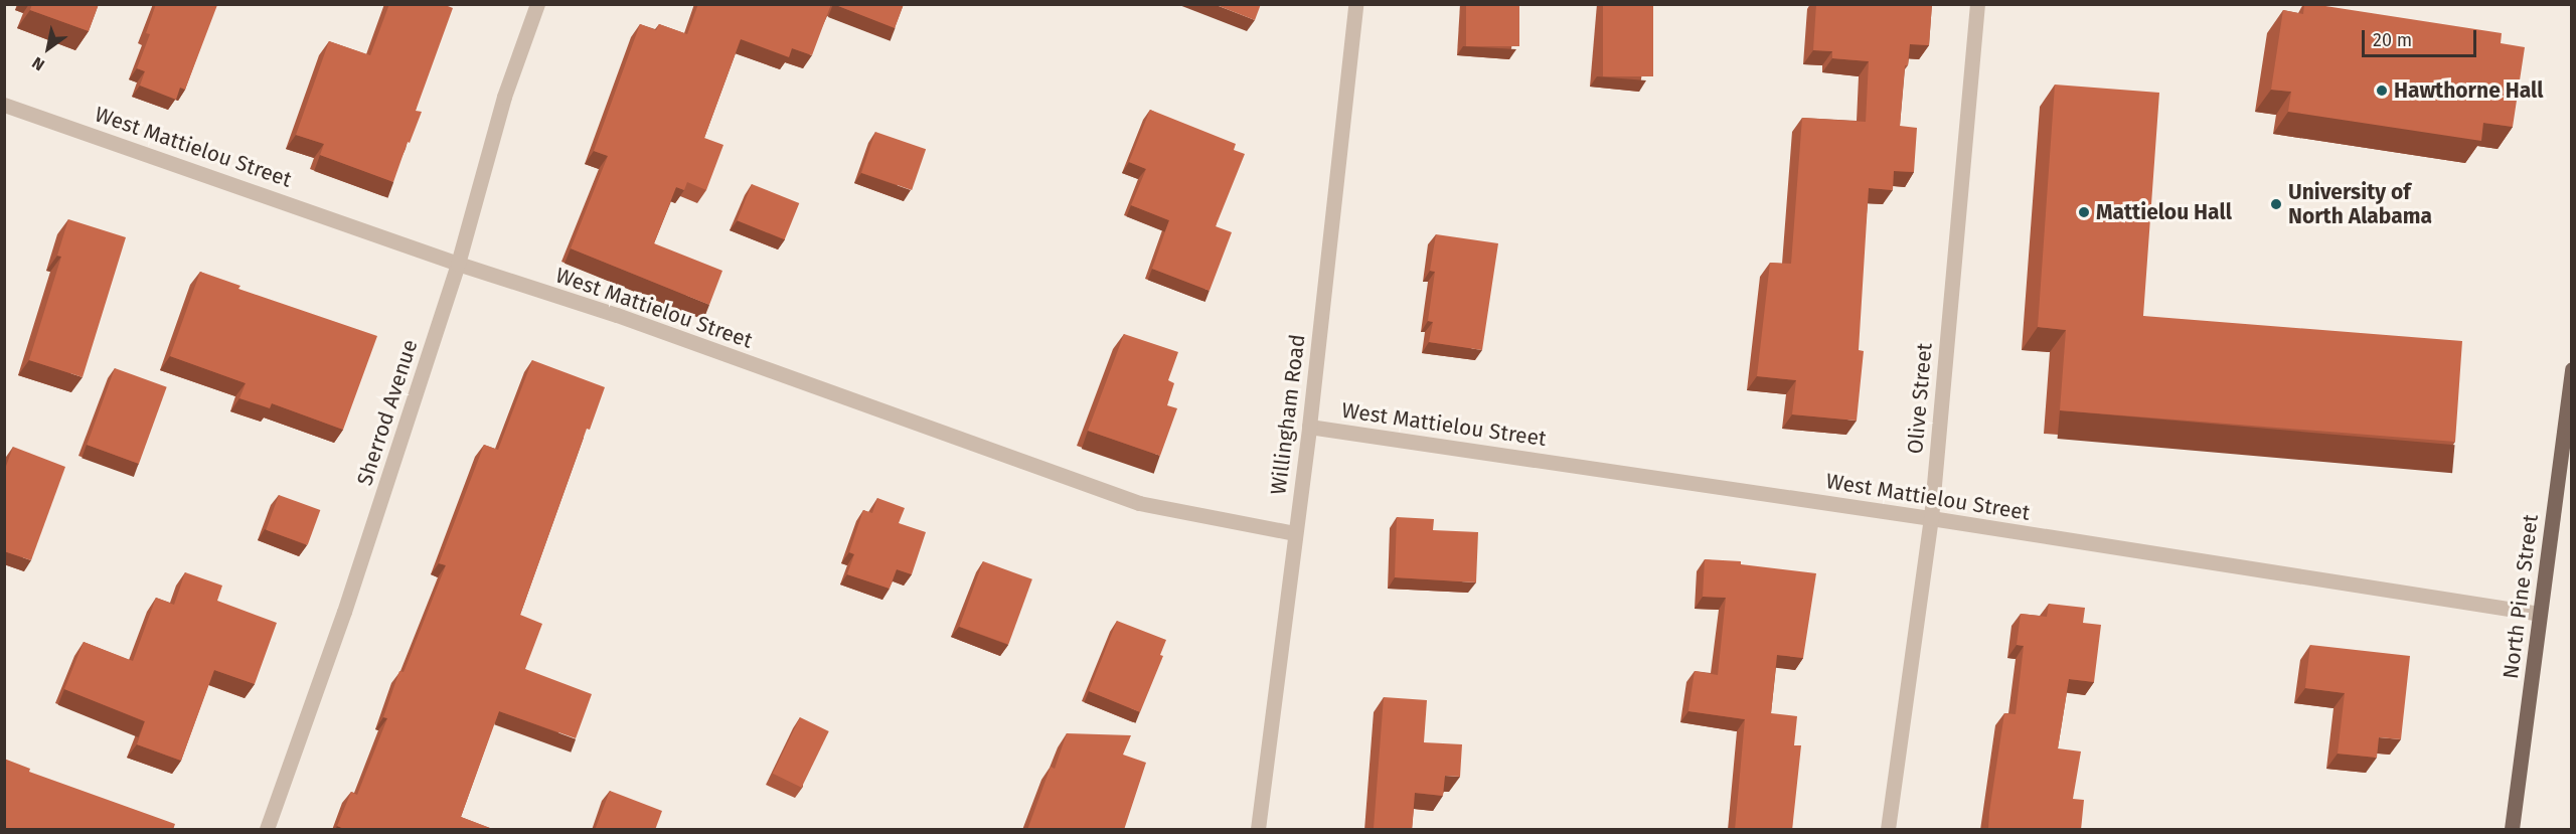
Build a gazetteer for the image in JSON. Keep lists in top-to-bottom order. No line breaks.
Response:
{"streets":{"main road":["North Pine Street"],"street":["West Mattielou Street","Olive Street","Sherrod Avenue","Willingham Road"]},"crossings":[["West Mattielou Street","Olive Street"],["West Mattielou Street","Sherrod Avenue"],["West Mattielou Street","Willingham Road"],["West Mattielou Street","North Pine Street"]],"places":["Hawthorne Hall","University of North Alabama","Mattielou Hall"],"scale_bar":"20 m","north":"bottom left"}
